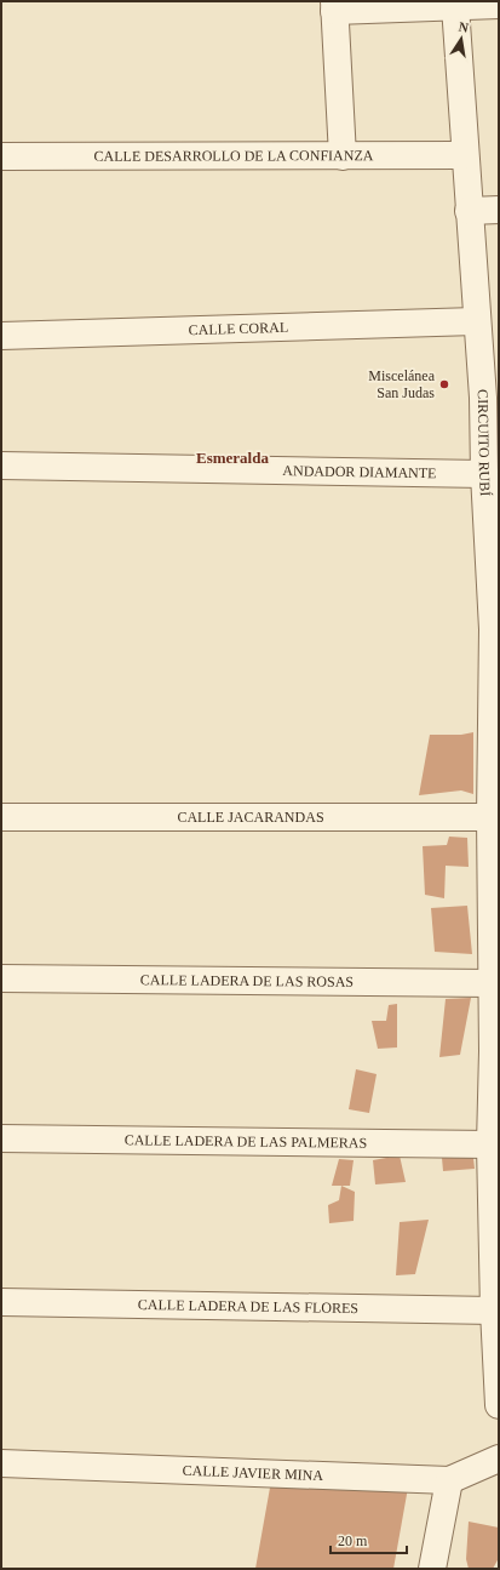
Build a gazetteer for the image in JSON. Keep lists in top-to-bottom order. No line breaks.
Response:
{"streets":{"street":["CALLE DESARROLLO DE LA CONFIANZA","CALLE CORAL","CIRCUITO RUBÍ","ANDADOR DIAMANTE","CALLE JACARANDAS","CALLE LADERA DE LAS ROSAS","CALLE LADERA DE LAS PALMERAS","CALLE LADERA DE LAS FLORES","CALLE JAVIER MINA"]},"crossings":[["CALLE DESARROLLO DE LA CONFIANZA","CIRCUITO RUBÍ"],["CALLE CORAL","CIRCUITO RUBÍ"],["CIRCUITO RUBÍ","ANDADOR DIAMANTE"],["CIRCUITO RUBÍ","CALLE JACARANDAS"],["CIRCUITO RUBÍ","CALLE LADERA DE LAS ROSAS"],["CIRCUITO RUBÍ","CALLE LADERA DE LAS PALMERAS"],["CIRCUITO RUBÍ","CALLE LADERA DE LAS FLORES"]],"districts":["Esmeralda"],"places":["Miscelánea San Judas"],"scale_bar":"20 m","north":"top"}
